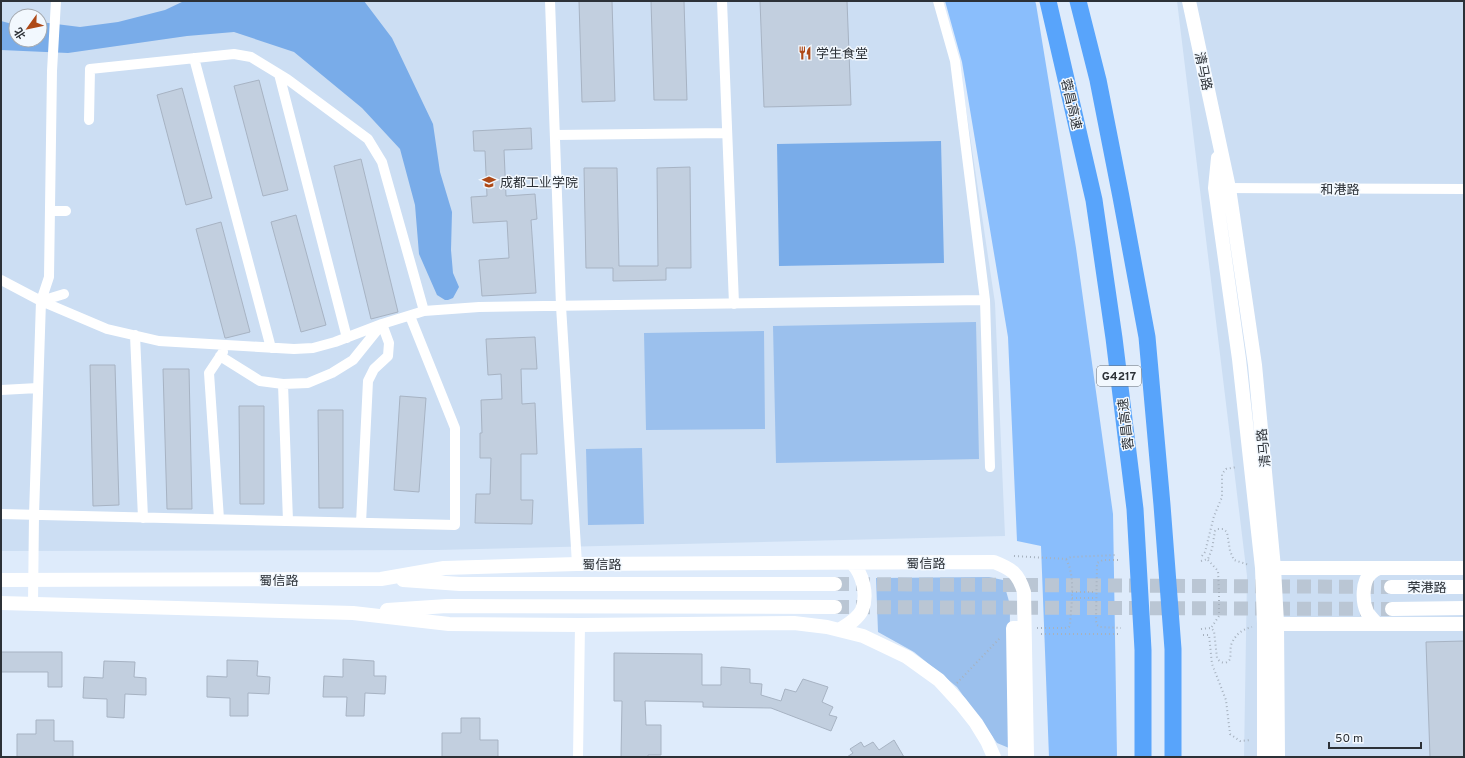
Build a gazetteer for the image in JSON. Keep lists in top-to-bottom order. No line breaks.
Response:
{"streets":{"highway":["蓉昌高速","G4217"],"main road":["清马路","蜀信路","荣港路"],"street":["和港路"]},"crossings":[["清马路","和港路"]],"places":{"restaurant":["学生食堂"],"school or university":["成都工业学院"]},"scale_bar":"50 m","north":"bottom left"}
